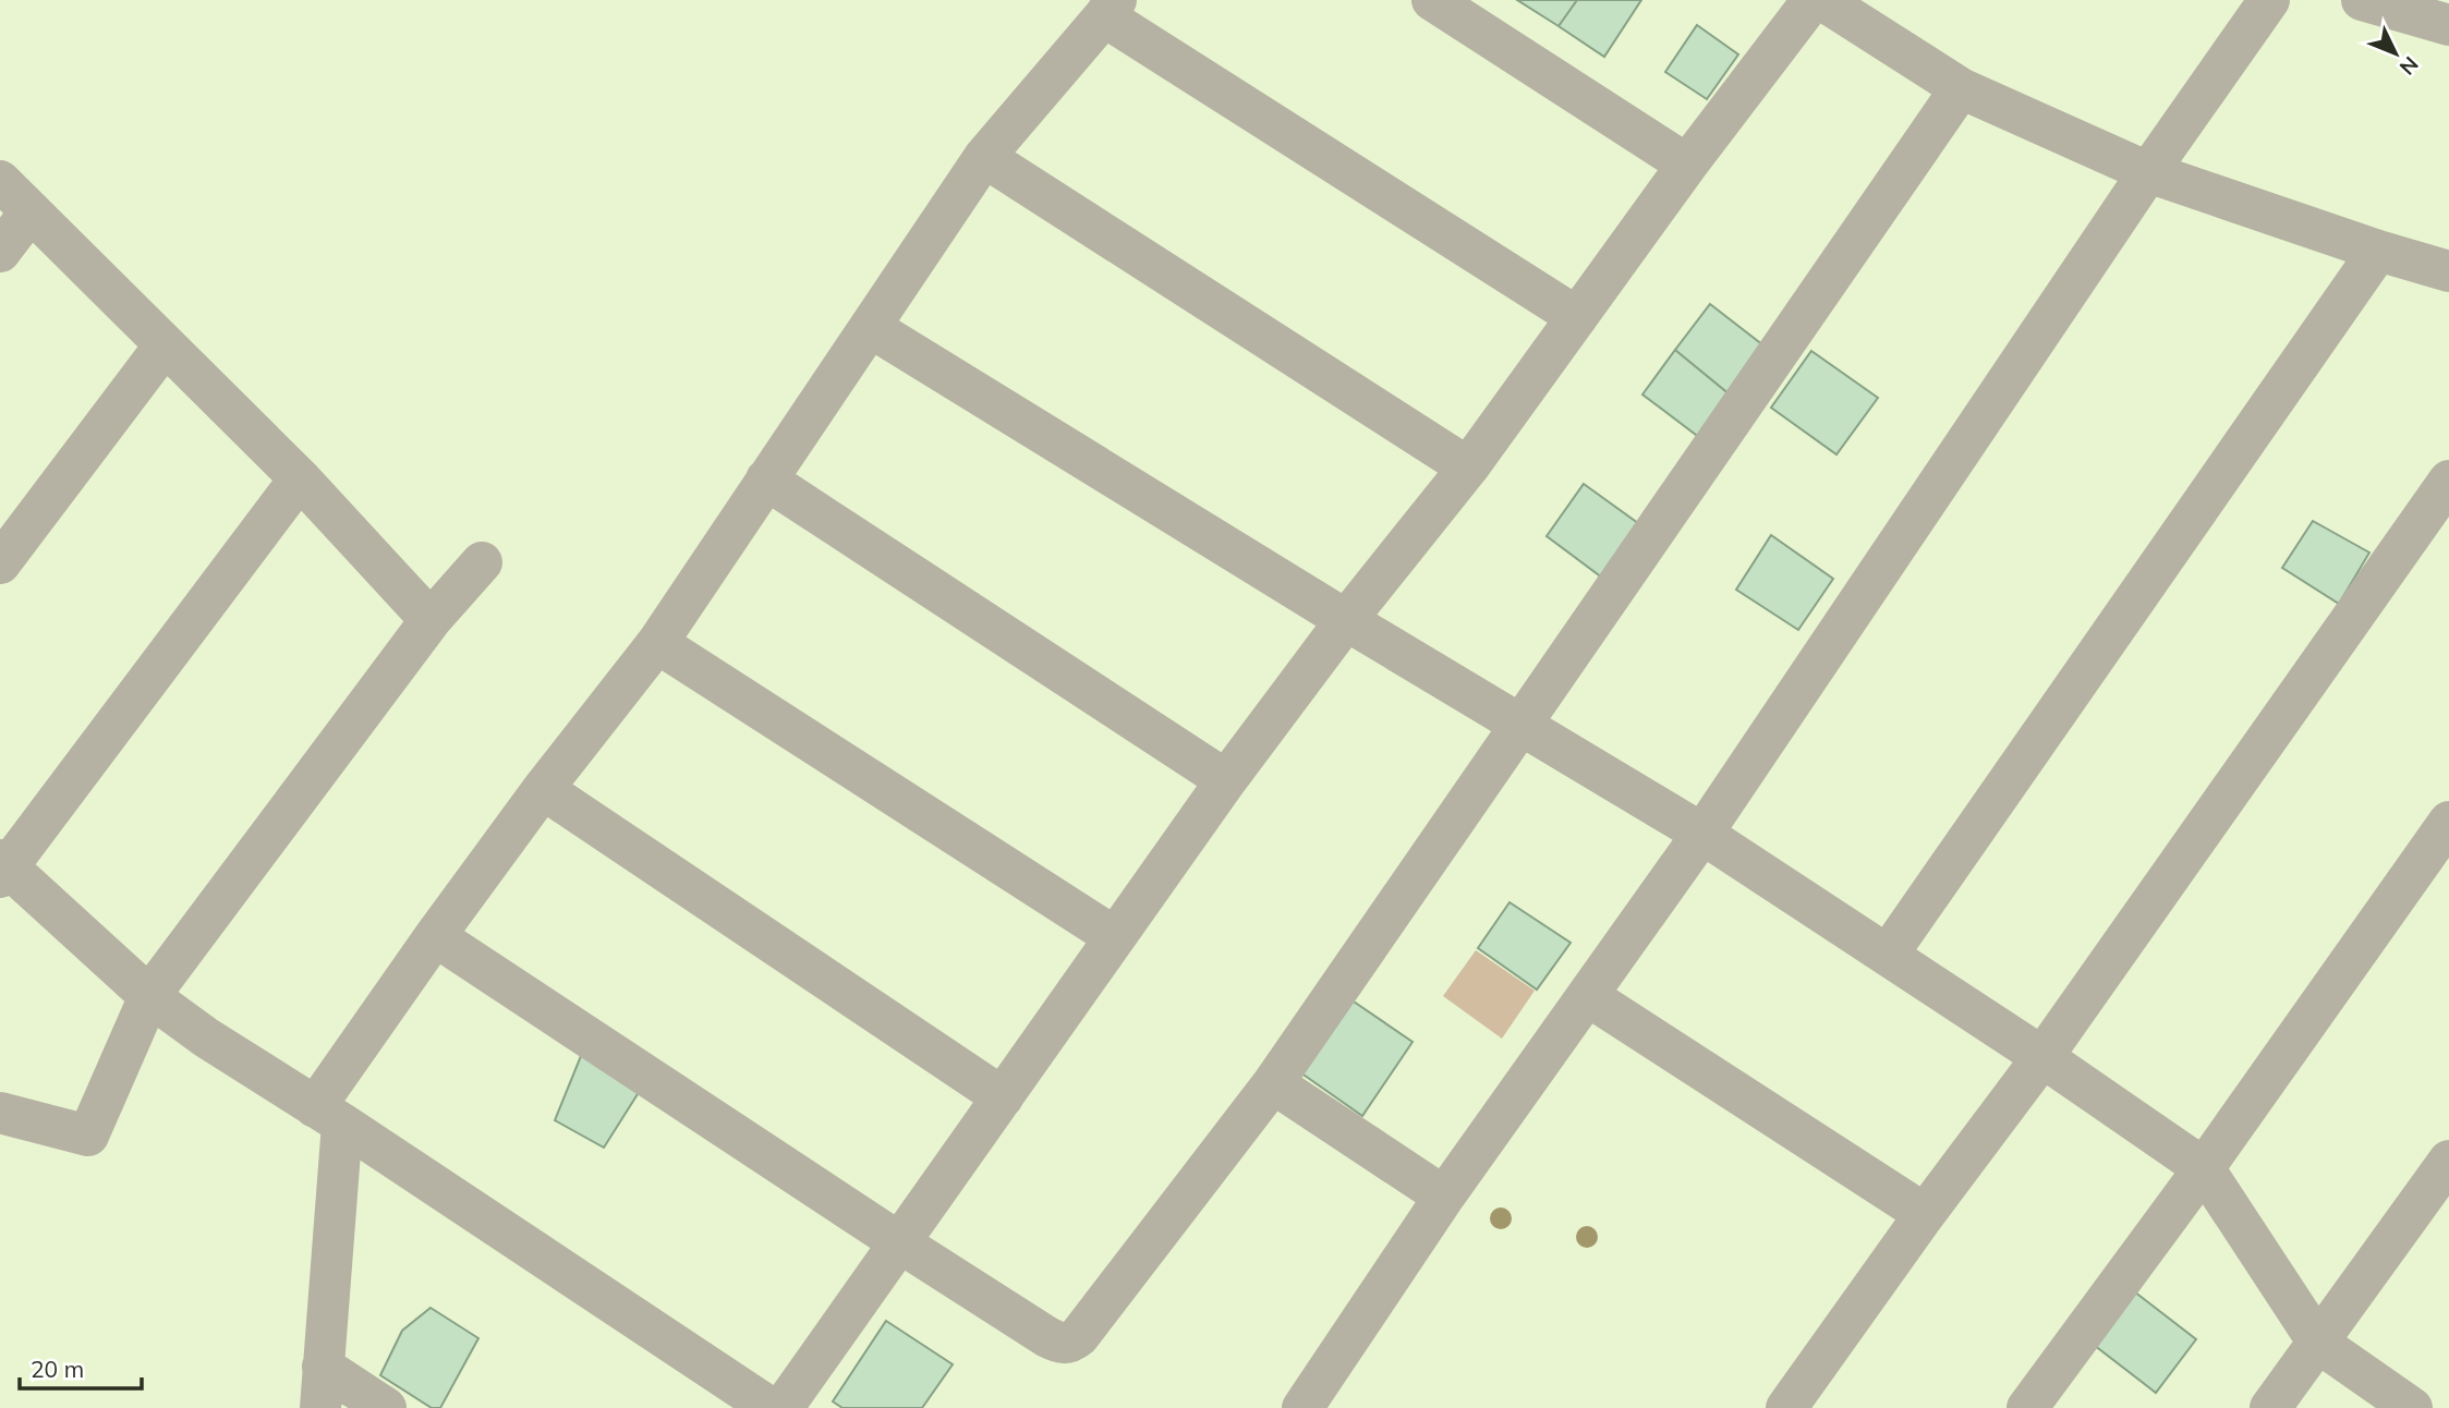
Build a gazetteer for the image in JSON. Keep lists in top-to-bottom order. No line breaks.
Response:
{"scale_bar":"20 m","north":"bottom right"}
